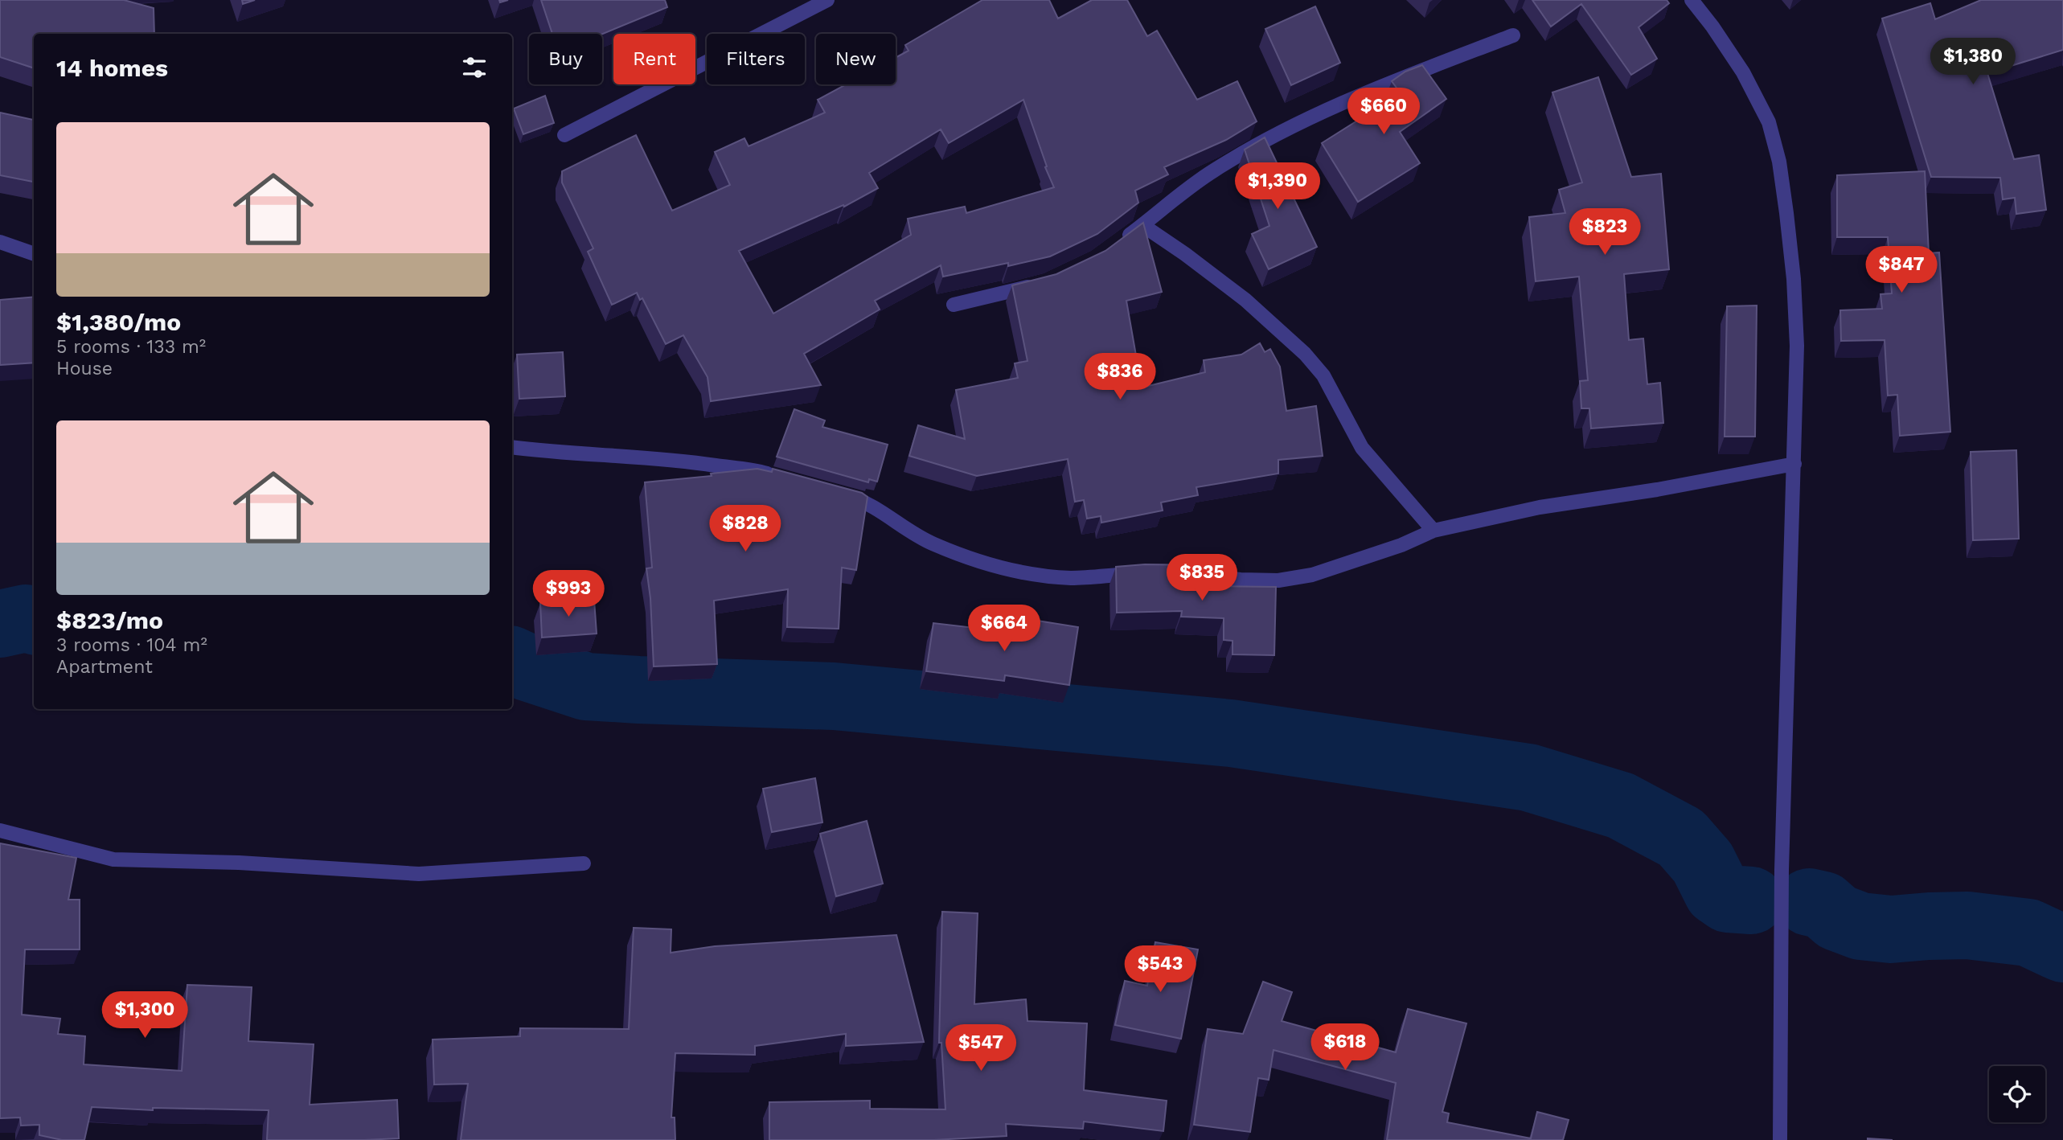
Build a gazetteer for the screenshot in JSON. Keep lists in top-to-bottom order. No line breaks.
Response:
{"page":{"chip":["Buy","Rent","Filters","New"],"heading":"14 homes","price":["$1,380","$660","$1,390","$823","$847","$836","$828","$835","$993","$664","$543","$1,300","$618","$547"],"list":[{"name":"$1,380/mo","note":"5 rooms · 133 m² · House"},{"name":"$823/mo","note":"3 rooms · 104 m² · Apartment"}]}}
